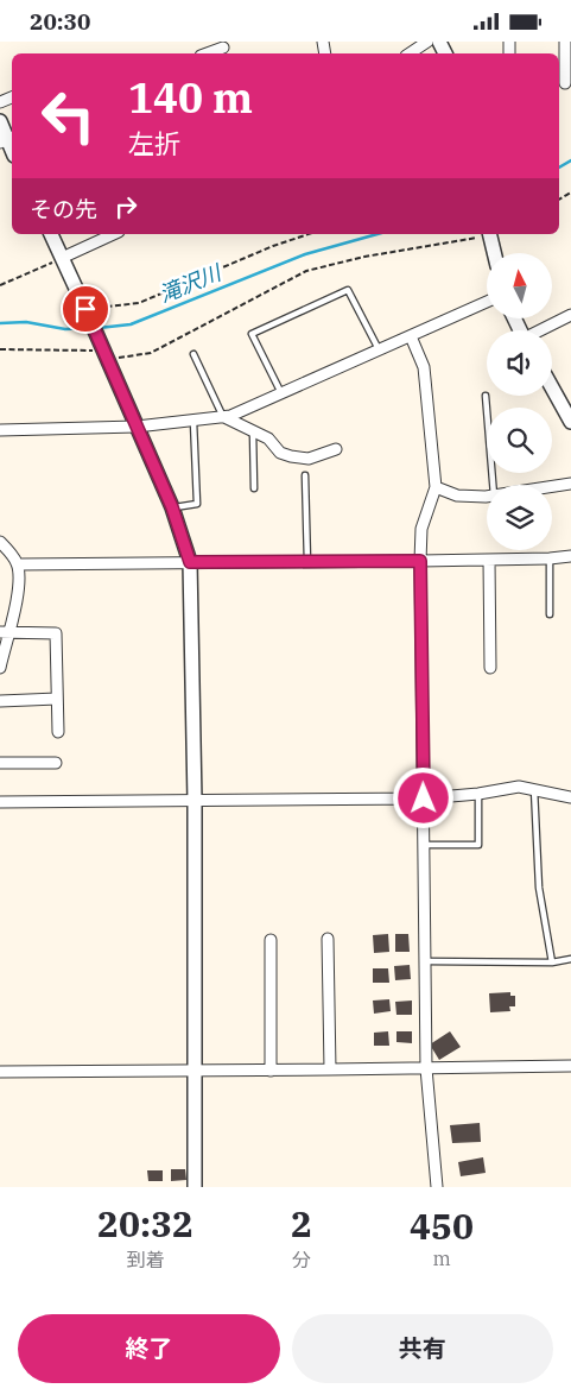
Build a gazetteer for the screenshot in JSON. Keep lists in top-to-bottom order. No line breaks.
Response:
{"water":["滝沢川"],"north":"top","page":{"status":"20:30","turn":["140 m","左折"],"then":"その先","eta":["20:32","到着","2","分","450","m"],"buttons":["終了","共有"]}}
